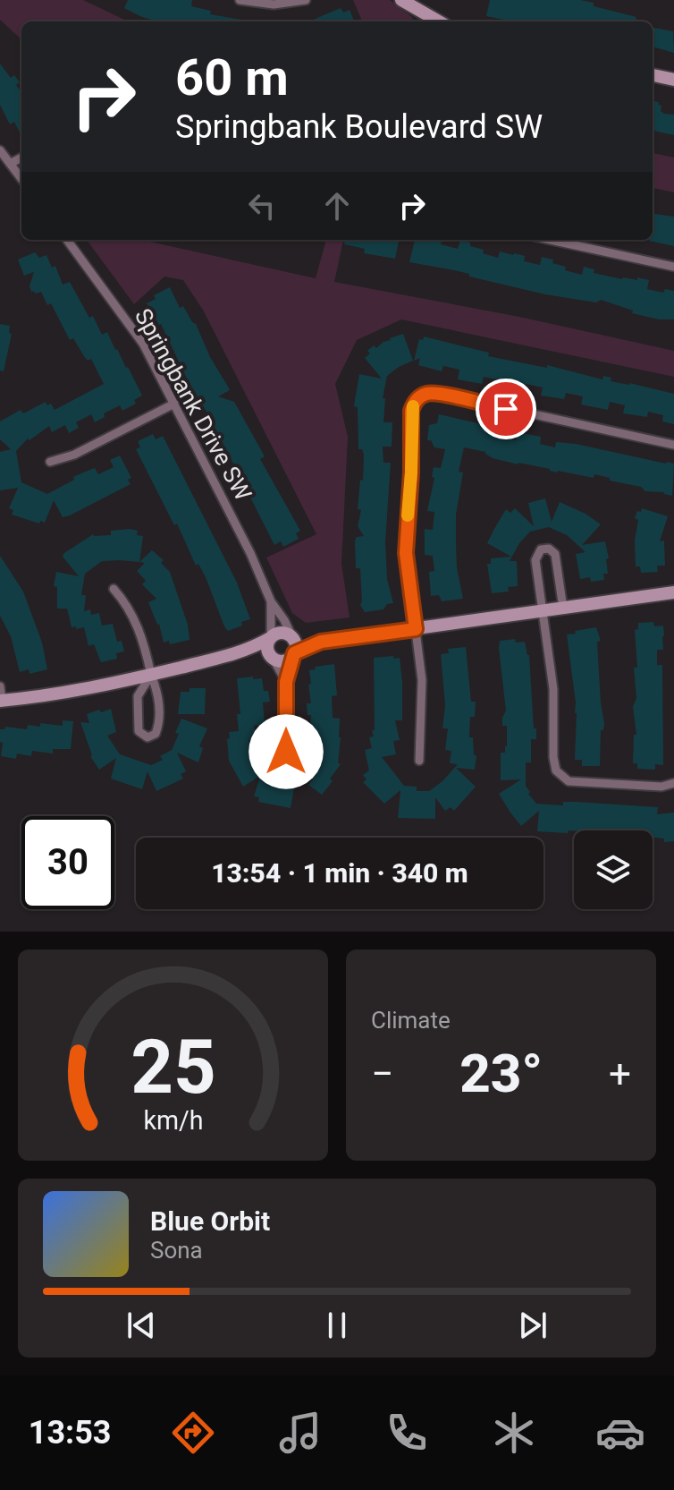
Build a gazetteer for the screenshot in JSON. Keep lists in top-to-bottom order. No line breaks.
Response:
{"streets":{"street":["Springbank Drive SW"]},"page":{"turn":["60 m","Springbank Boulevard SW"],"limit":"30","trip":"13:54 · 1 min · 340 m","tile":"Climate","heat":["−","23°","+"],"song":["Blue Orbit","Sona"],"tabs":"13:53","gauge":["25","km/h"]}}
